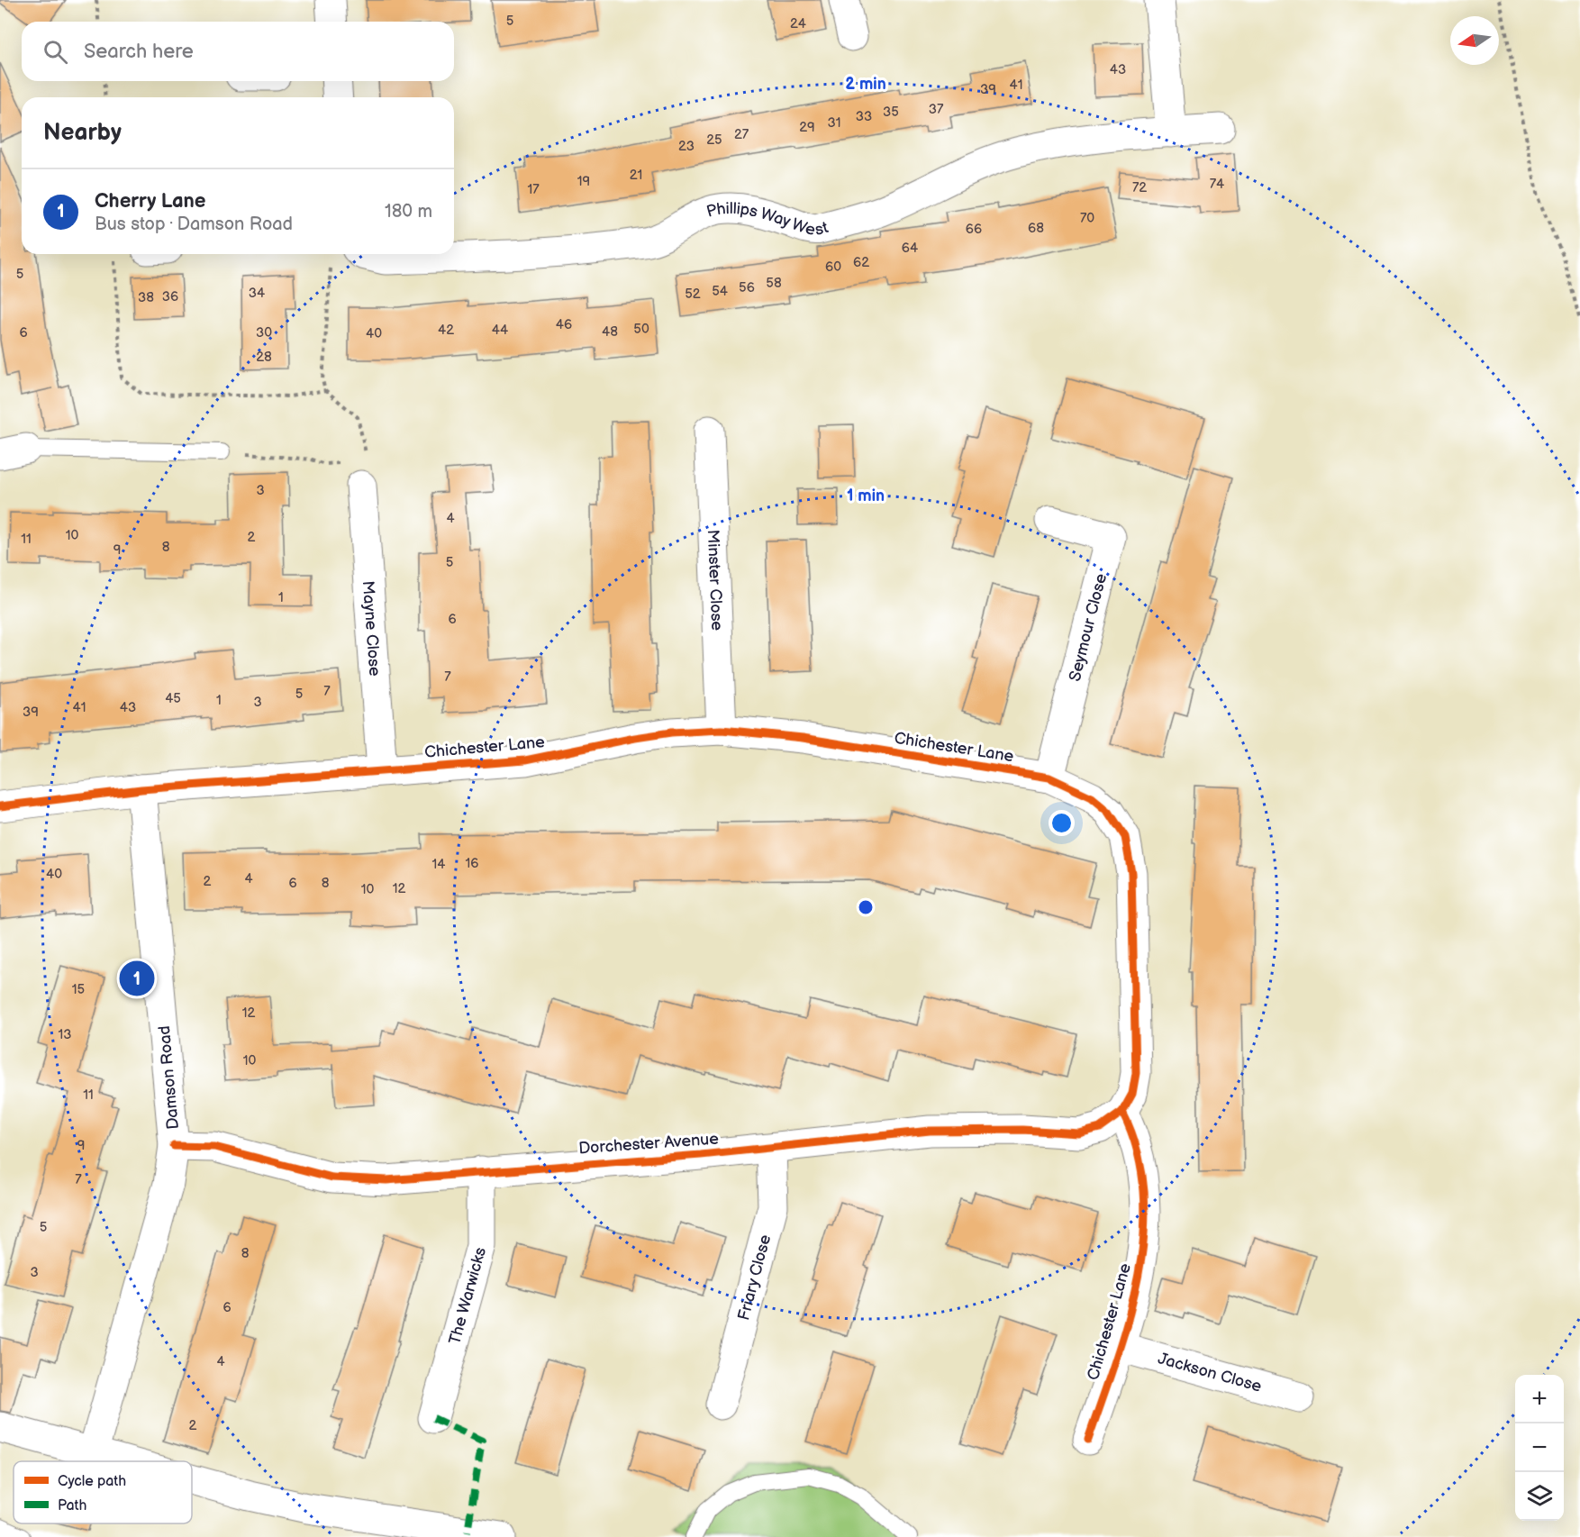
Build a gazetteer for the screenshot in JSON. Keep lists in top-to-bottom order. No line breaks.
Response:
{"streets":{"street":["Phillips Way West","Minster Close","Seymour Close","Mayne Close","Chichester Lane","Damson Road","Dorchester Avenue","Friary Close","The Warwicks","Jackson Close"]},"crossings":[["Minster Close","Chichester Lane"],["Seymour Close","Chichester Lane"],["Mayne Close","Chichester Lane"],["Chichester Lane","Damson Road"],["Chichester Lane","Dorchester Avenue"],["Chichester Lane","Jackson Close"],["Damson Road","Dorchester Avenue"],["Dorchester Avenue","Friary Close"],["Dorchester Avenue","The Warwicks"]],"house_numbers":["5","24","43","41","39","37","35","33","31","29","27","25","23","21","19","74","72","17","70","68","66","64","62","60","5","58","56","54","34","52","36","38","46","50","42","44","48","6","30","40","28","3","4","10","2","11","8","9","5","1","6","7","7","5","45","1","3","41","43","39","16","14","40","4","2","6","8","12","10","15","12","13","10","11","9","7","5","8","3","6","4","2"],"legend":["Cycle path","Path"],"north":"left","page":{"search":"Search here","heading":"Nearby","list":[{"mark":"1","name":"Cherry Lane","note":"Bus stop · Damson Road","value":"180 m"}],"pins":"1","map_buttons":["+","−"]},"rings":["2 min","1 min"]}
